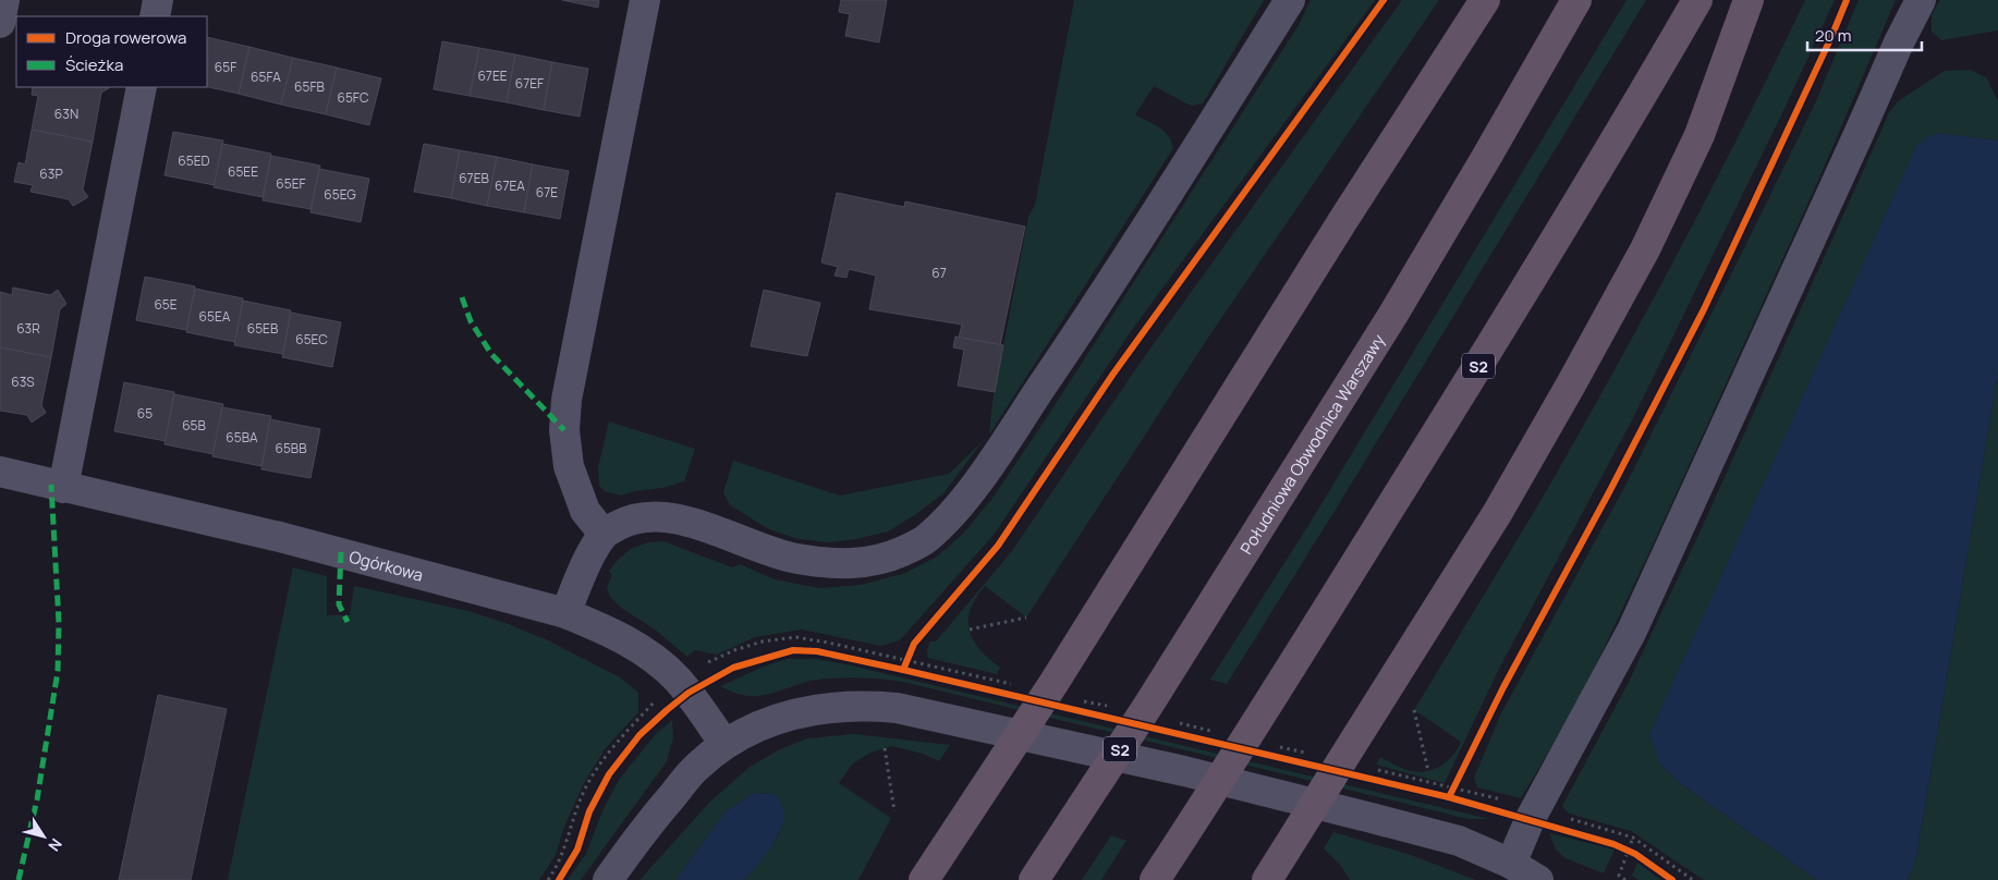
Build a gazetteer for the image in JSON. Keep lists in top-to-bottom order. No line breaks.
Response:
{"streets":{"highway":["S2","Południowa Obwodnica Warszawy"],"street":["Ogórkowa"]},"house_numbers":["65F","67EE","65FA","67EF","65FB","65FC","63N","65ED","65EE","63P","67EB","65EF","67EA","67E","65EG","67","65E","65EA","63R","65EB","65EC","63S","65","65B","65BA","65BB"],"legend":["Droga rowerowa","Ścieżka"],"scale_bar":"20 m","north":"bottom right"}
